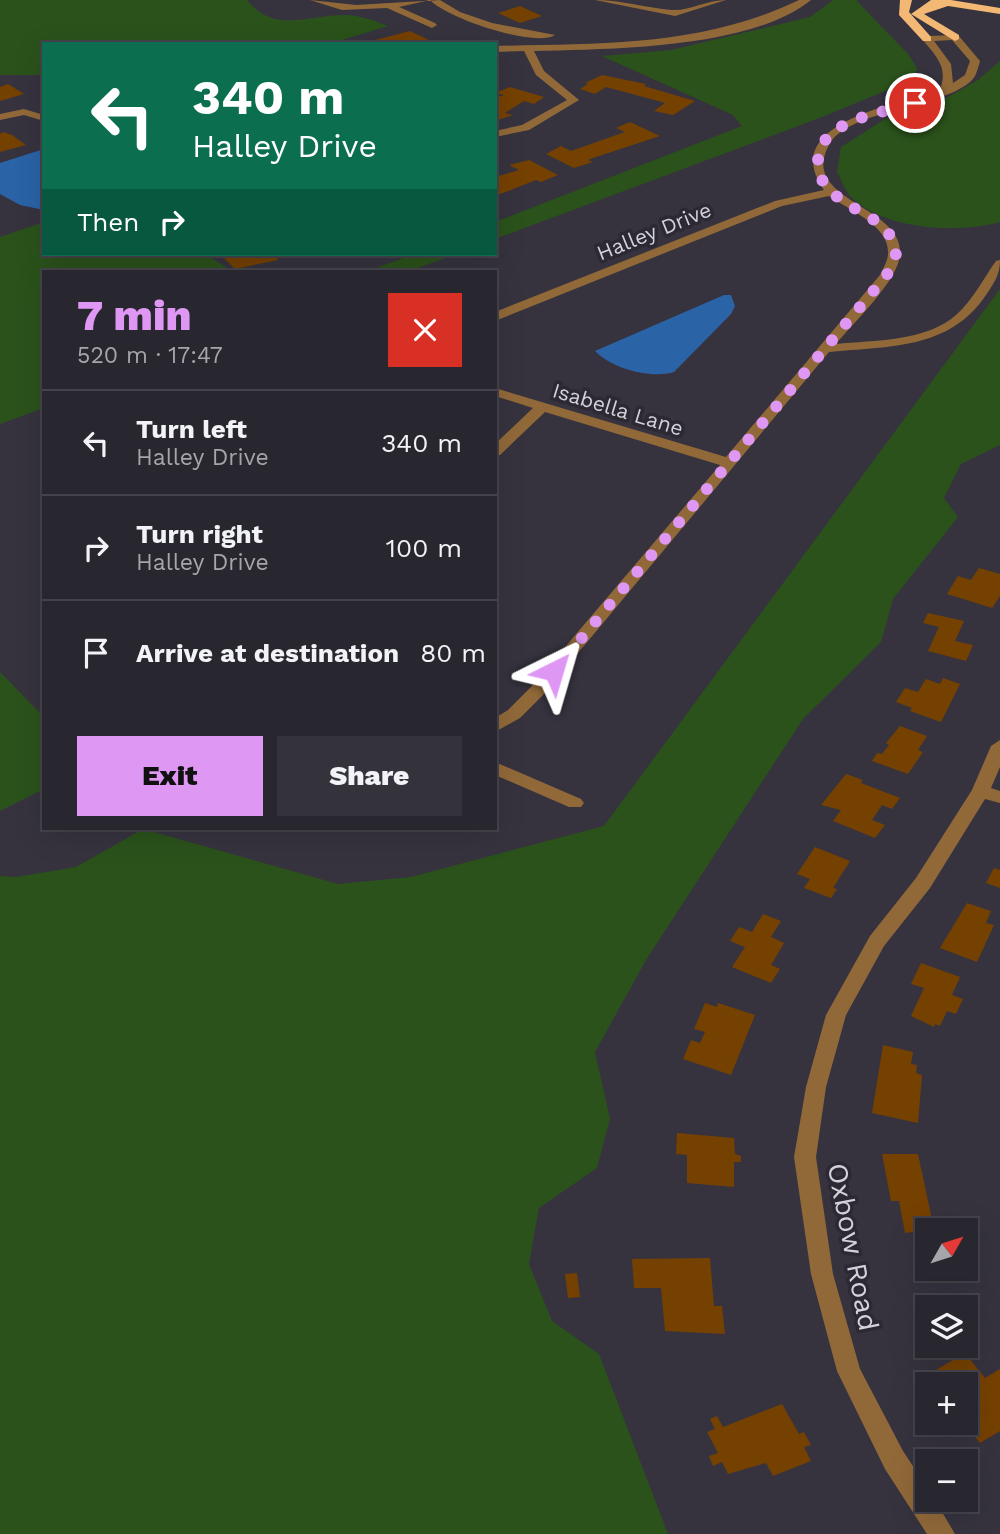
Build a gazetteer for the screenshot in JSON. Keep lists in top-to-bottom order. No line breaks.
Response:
{"streets":{"street":["Halley Drive","Isabella Lane","Oxbow Road"]},"north":"top right","page":{"turn":["340 m","Halley Drive"],"then":"Then","heading":["7 min","520 m · 17:47"],"list":[{"name":"Turn left","note":"Halley Drive","value":"340 m"},{"name":"Turn right","note":"Halley Drive","value":"100 m"},{"name":"Arrive at destination","value":"80 m"}],"buttons":["Exit","Share"],"map_buttons":["+","−"]}}
